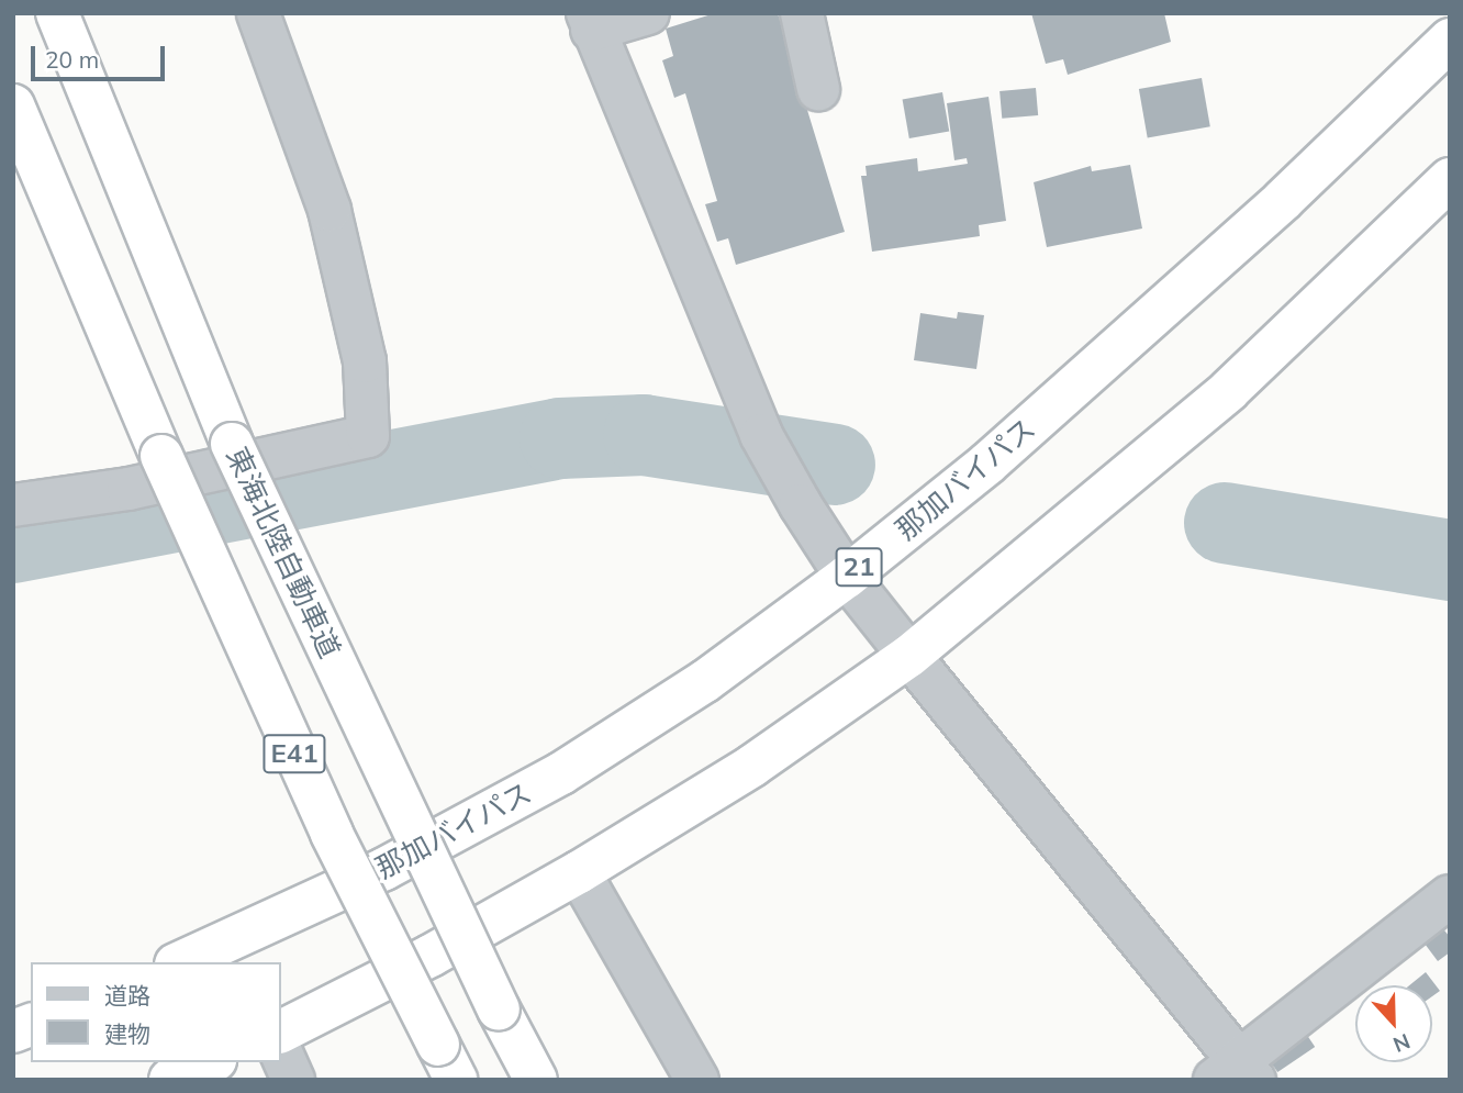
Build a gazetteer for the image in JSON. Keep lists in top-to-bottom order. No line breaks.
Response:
{"streets":{"highway":["那加バイパス","東海北陸自動車道","21","E41"]},"legend":["道路","建物"],"scale_bar":"20 m","north":"bottom"}
